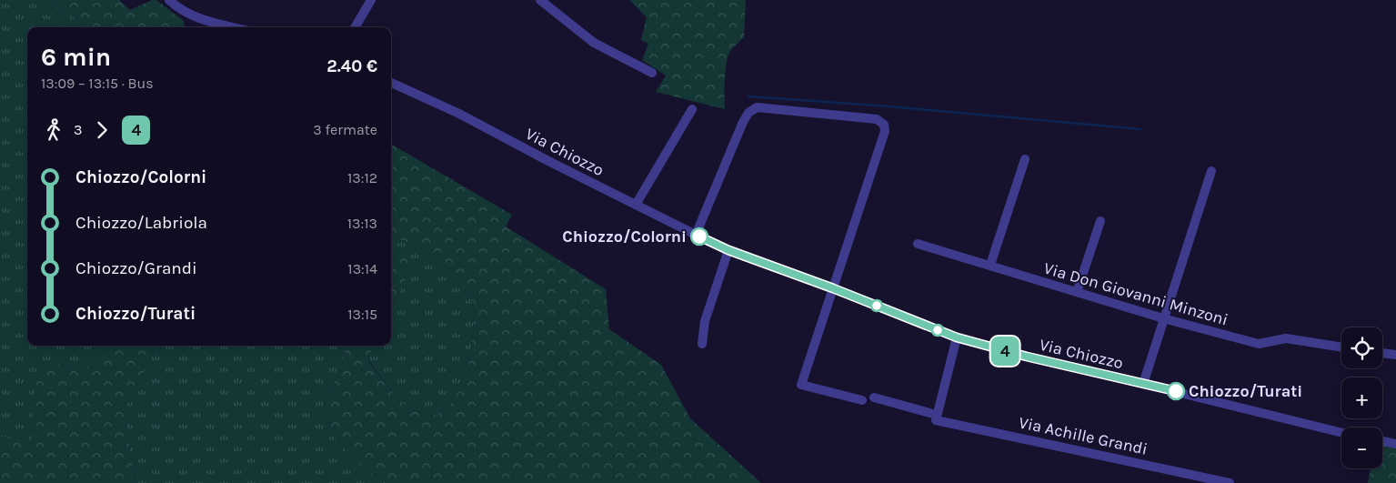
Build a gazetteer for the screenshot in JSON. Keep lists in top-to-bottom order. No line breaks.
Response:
{"streets":{"street":["Via Chiozzo","Via Don Giovanni Minzoni","Via Achille Grandi"]},"places":["Chiozzo/Colorni","Chiozzo/Turati"],"lines":["bus line 4"],"page":{"on_map":"4","heading":["6 min","13:09 – 13:15 · Bus","2.40 €"],"legs":["3","4","3 fermate"],"list":[{"name":"Chiozzo/Colorni","value":"13:12"},{"name":"Chiozzo/Labriola","value":"13:13"},{"name":"Chiozzo/Grandi","value":"13:14"},{"name":"Chiozzo/Turati","value":"13:15"}],"map_buttons":["+","−"]}}
